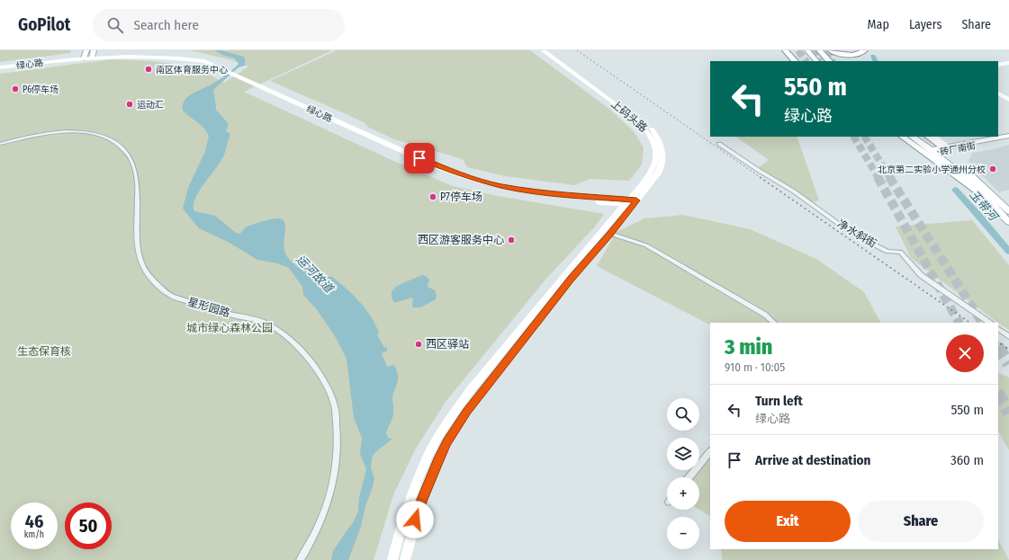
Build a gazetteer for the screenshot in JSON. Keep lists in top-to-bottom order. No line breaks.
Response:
{"streets":{"main road":["绿心路","上码头路","砖厂南街"],"street":["净水斜街","星形园路"]},"crossings":[["绿心路","上码头路"]],"water":["玉带河","运河故道"],"parks":["城市绿心森林公园","生态保育核"],"places":["南区体育服务中心","P6停车场","运动汇","北京第二实验小学通州分校","P7停车场","西区游客服务中心","西区驿站"],"page":{"header":"GoPilot","search":"Search here","nav":["Map","Layers","Share"],"turn":["550 m","绿心路"],"heading":["3 min","910 m · 10:05"],"list":[{"name":"Turn left","note":"绿心路","value":"550 m"},{"name":"Arrive at destination","value":"360 m"}],"map_buttons":["+","−"],"buttons":["Exit","Share"],"speed":"46 km/h","limit":"50"}}
